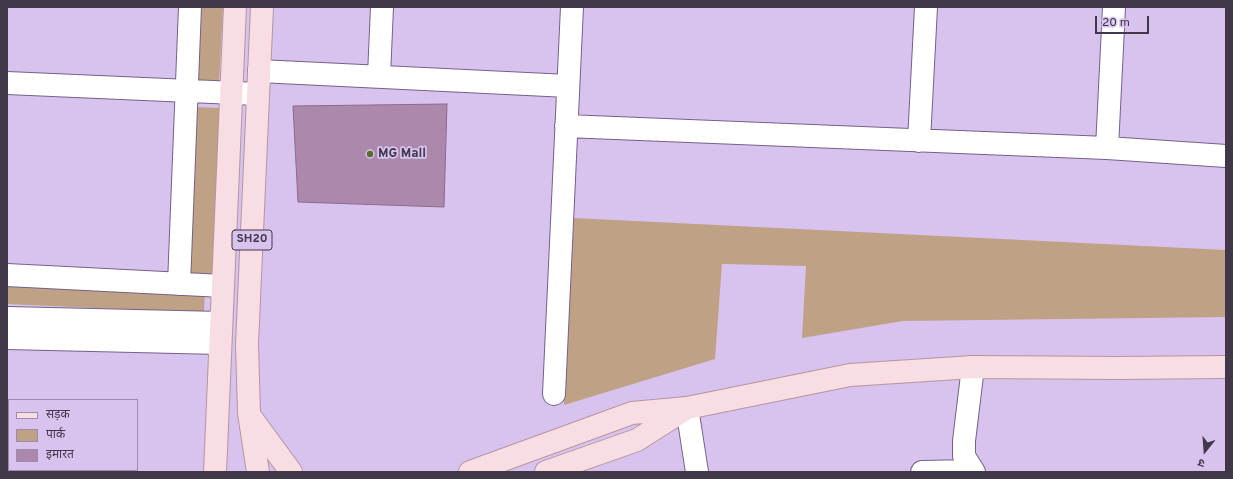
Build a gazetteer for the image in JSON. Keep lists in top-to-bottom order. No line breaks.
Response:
{"streets":{"main road":["SH20"]},"places":["MG Mall"],"legend":["सड़क","पार्क","इमारत"],"scale_bar":"20 m","north":"bottom"}
